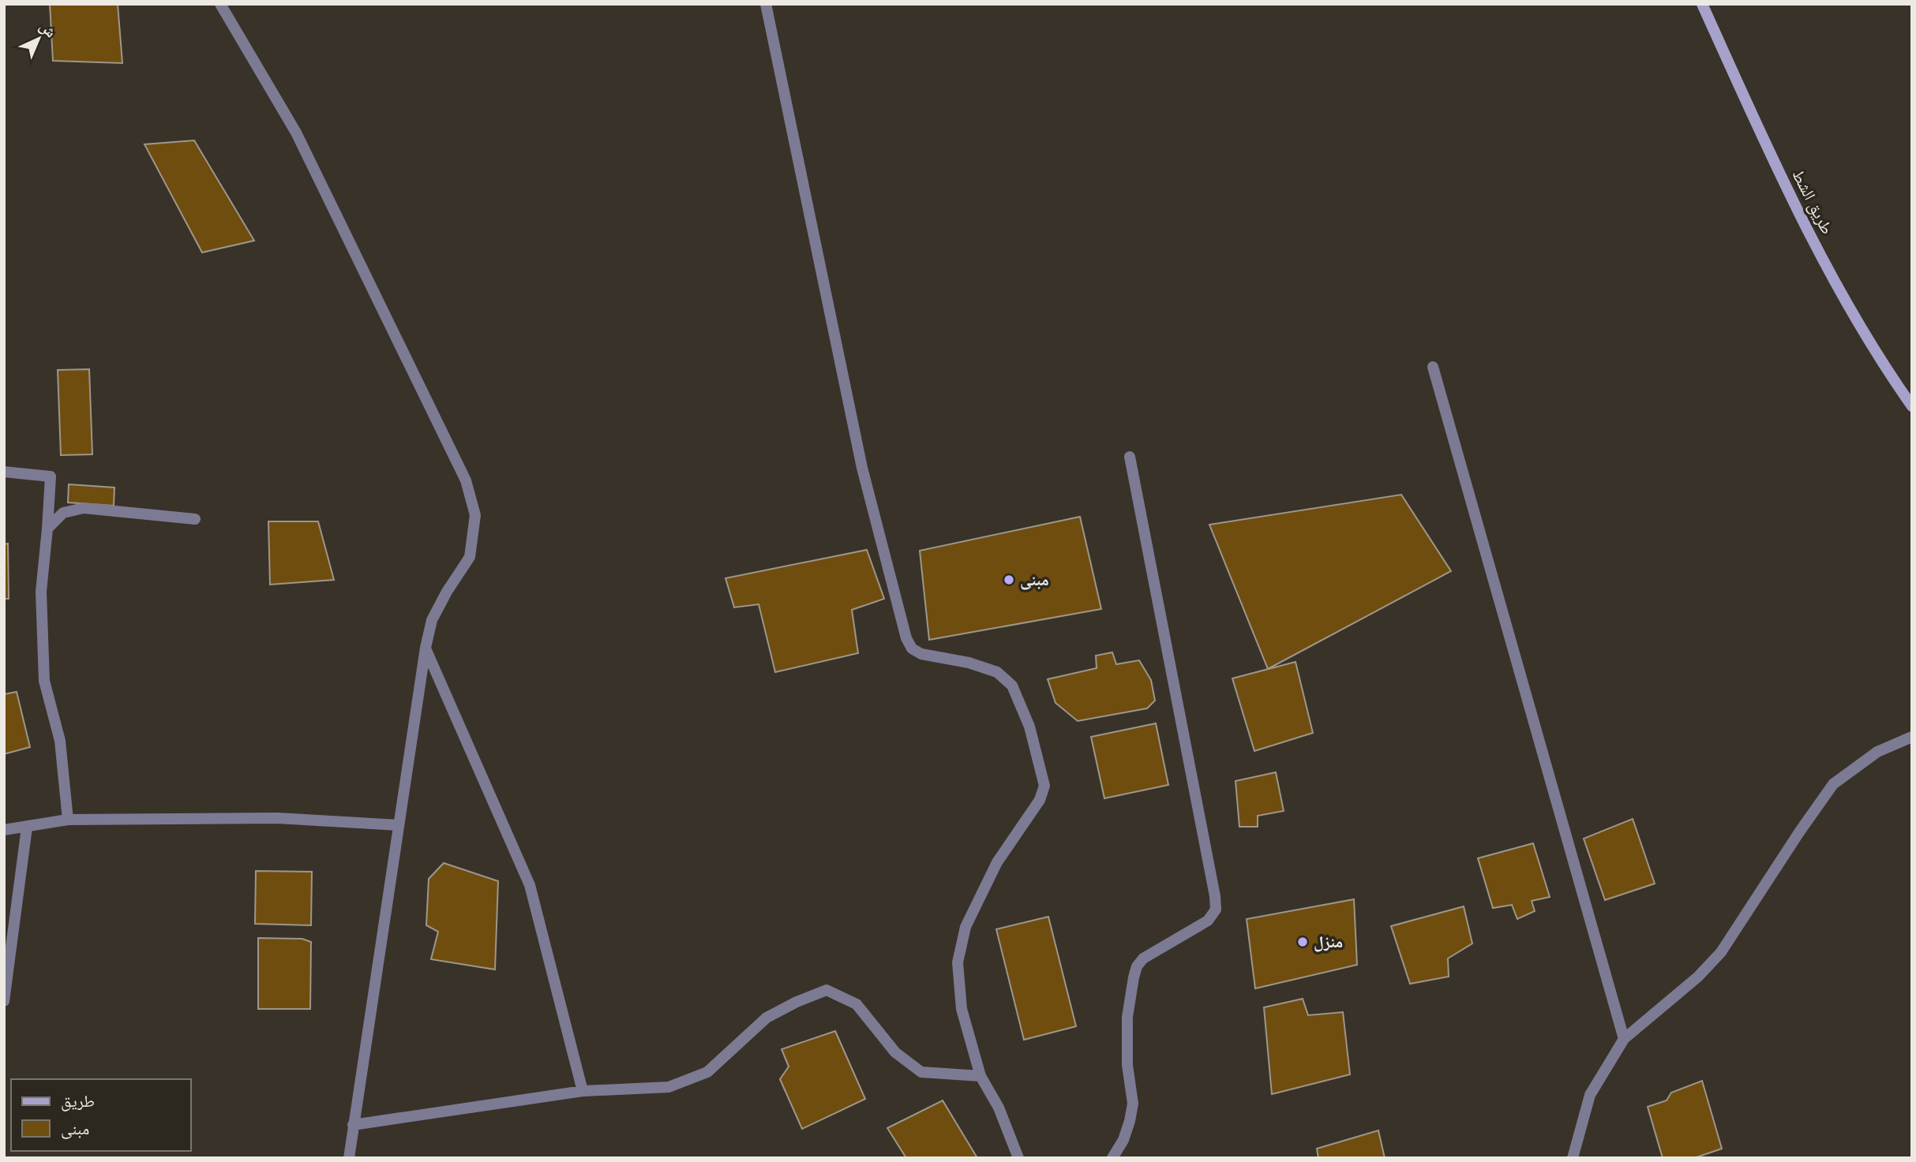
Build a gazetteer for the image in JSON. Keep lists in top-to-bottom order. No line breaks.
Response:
{"streets":{"main road":["طريق الشط"]},"places":["مبنى","منزل"],"legend":["طريق","مبنى"],"north":"top right"}
